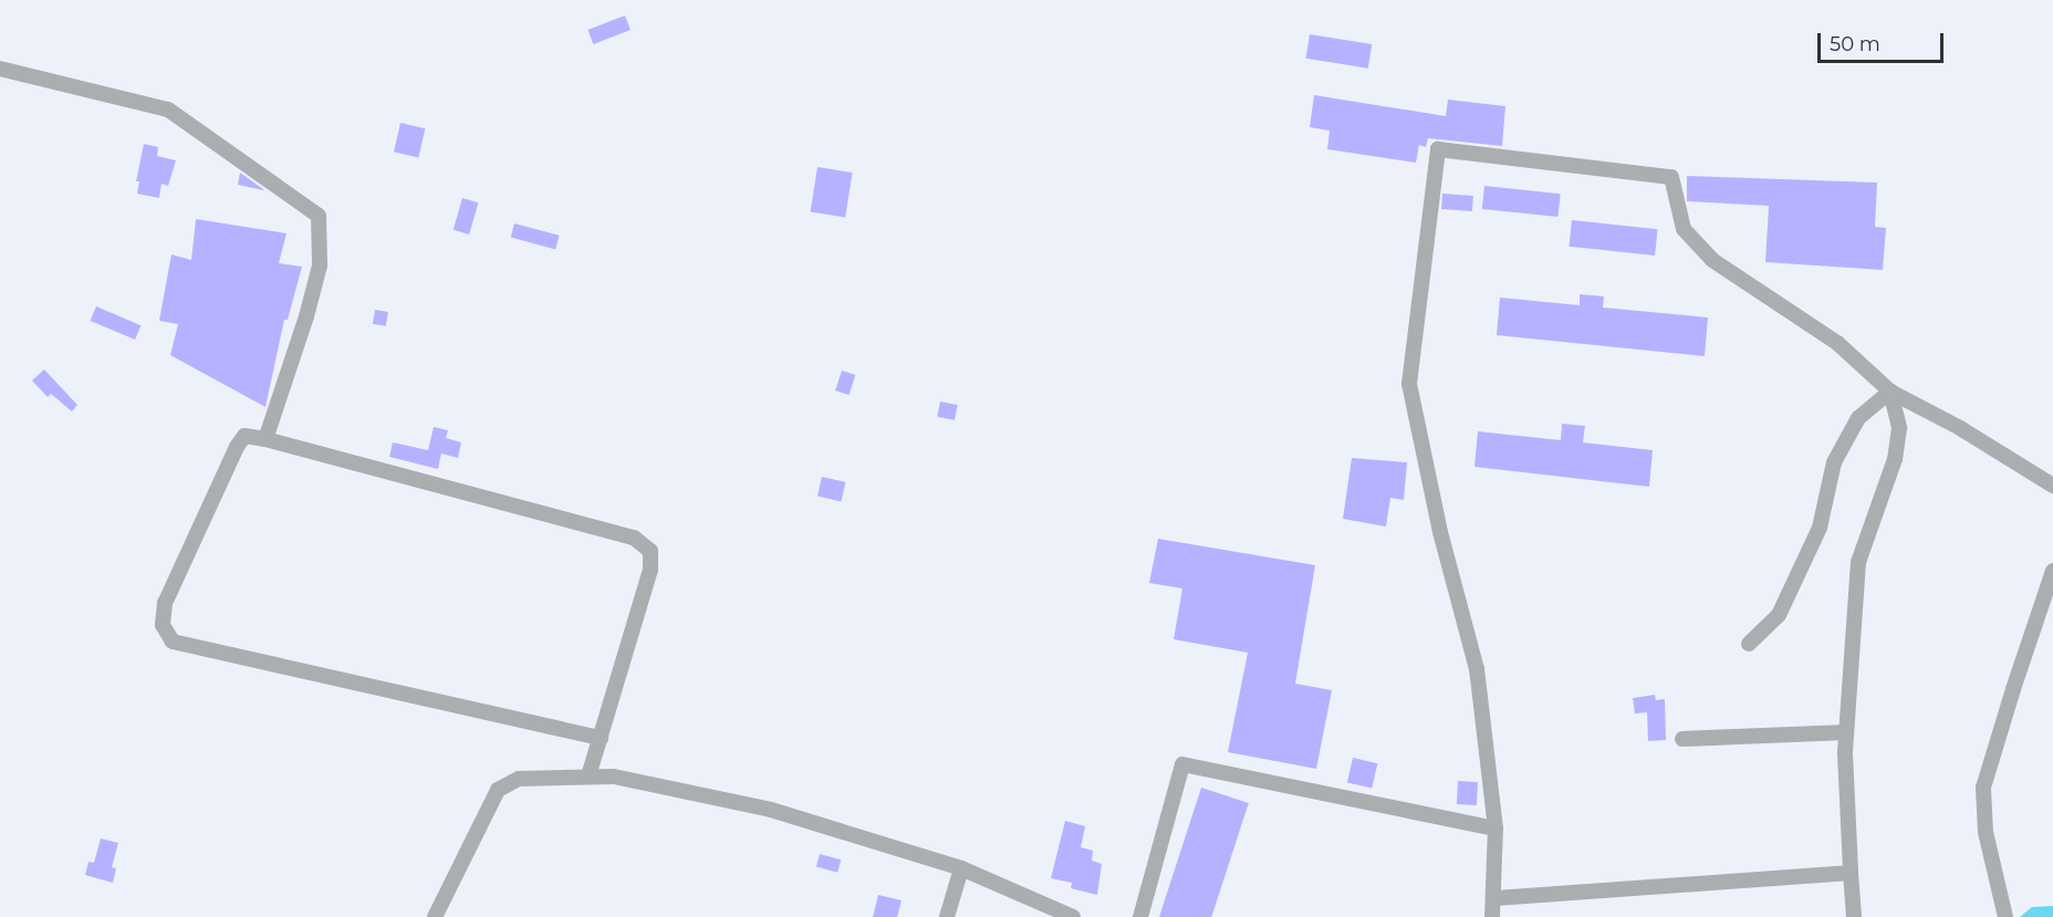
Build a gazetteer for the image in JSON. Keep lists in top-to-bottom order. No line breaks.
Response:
{"scale_bar":"50 m"}
